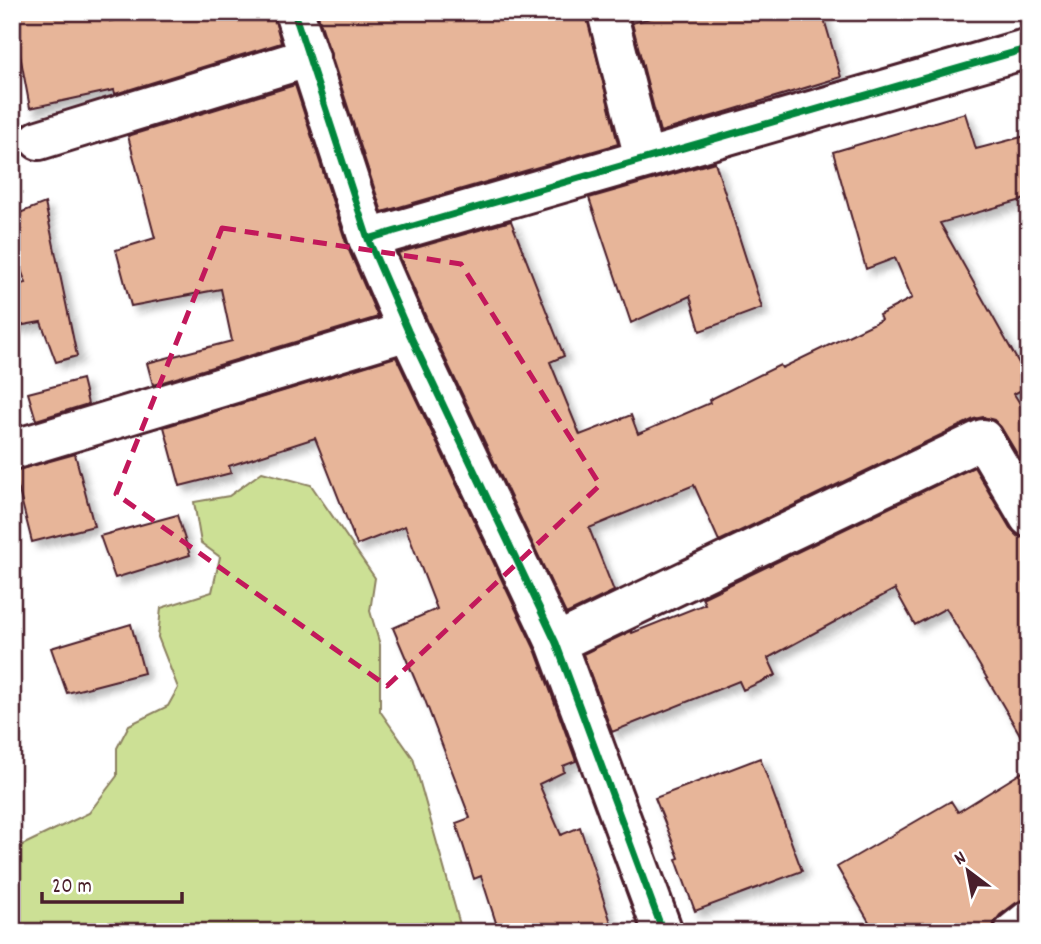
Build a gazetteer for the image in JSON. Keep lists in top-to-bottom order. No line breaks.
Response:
{"scale_bar":"20 m","north":"top left"}
